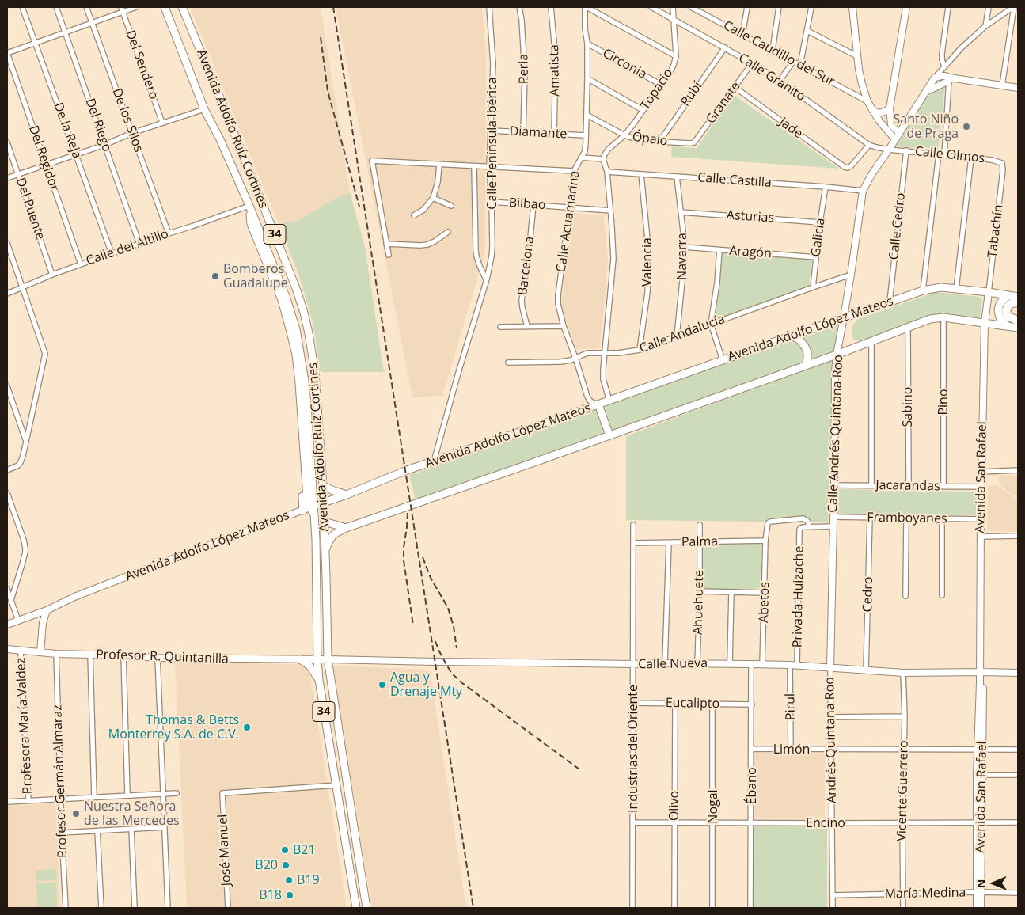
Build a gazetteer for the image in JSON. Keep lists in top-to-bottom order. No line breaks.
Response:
{"streets":{"main road":["Avenida Adolfo Ruíz Cortines","34","Avenida Adolfo López Mateos"],"street":["Calle Caudillo del Sur","Circonia","Del Sendero","Perla","Amatista","Calle Granito","Topacio","Rubí","Granate","De los Silos","Del Riego","Jade","De la Reja","Diamante","Ópalo","Calle Península Ibérica","Calle Olmos","Del Regidor","Calle Castilla","Bilbao","Del Puente","Asturias","Calle Acuamarina","Calle Cedro","Tabachín","Galicia","Calle del Altillo","Aragón","Navarra","Valencia","Barcelona","Calle Andalucía","Pino","Sabino","Calle Andrés Quintana Roo","Avenida San Rafael","Jacarandas","Framboyanes","Palma","Cedro","Privada Huizache","Ahuehuete","Abetos","Profesor R. Quintanilla","Calle Nueva","Eucalipto","Pirul","Profesora María Valdez","Andrés Quintana Roo","Industrias del Oriente","Limón","Profesor Germán Almaraz","Ébano","Vicente Guerrero","Olivo","Nogal","Encino","José Manuel","María Medina"]},"crossings":[["Circonia","Topacio"],["Circonia","Calle Acuamarina"],["Perla","Diamante"],["Amatista","Diamante"],["Calle Granito","Topacio"],["Calle Granito","Rubí"],["Calle Granito","Granate"],["Calle Granito","Jade"],["Calle Granito","Calle Olmos"],["Calle Granito","Calle Andrés Quintana Roo"],["Topacio","Ópalo"],["Rubí","Ópalo"],["Granate","Jade"],["Granate","Ópalo"],["De los Silos","Calle del Altillo"],["Del Riego","Calle del Altillo"],["Avenida Adolfo Ruíz Cortines","Calle del Altillo"],["Avenida Adolfo Ruíz Cortines","Avenida Adolfo López Mateos"],["Avenida Adolfo Ruíz Cortines","Profesor R. Quintanilla"],["Avenida Adolfo Ruíz Cortines","Calle Nueva"],["Avenida Adolfo Ruíz Cortines","José Manuel"],["De la Reja","Calle del Altillo"],["Diamante","Calle Península Ibérica"],["Diamante","Calle Acuamarina"],["Ópalo","Calle Acuamarina"],["Calle Península Ibérica","Bilbao"],["Calle Península Ibérica","Avenida Adolfo López Mateos"],["Calle Olmos","Calle Cedro"],["Calle Olmos","Tabachín"],["Calle Olmos","Calle Andrés Quintana Roo"],["Del Regidor","Calle del Altillo"],["Calle Castilla","Galicia"],["Calle Castilla","Navarra"],["Calle Castilla","Valencia"],["Calle Castilla","Calle Andrés Quintana Roo"],["Bilbao","Calle Acuamarina"],["Bilbao","Barcelona"],["Del Puente","Calle del Altillo"],["Asturias","Galicia"],["Asturias","Navarra"],["Calle Acuamarina","Avenida Adolfo López Mateos"],["Calle Acuamarina","Calle Andalucía"],["Calle Cedro","Avenida Adolfo López Mateos"],["Tabachín","Avenida Adolfo López Mateos"],["Tabachín","Avenida San Rafael"],["Galicia","Aragón"],["Galicia","Calle Andalucía"],["Aragón","Navarra"],["Navarra","Calle Andalucía"],["Valencia","Calle Andalucía"],["Avenida Adolfo López Mateos","Calle Andrés Quintana Roo"],["Avenida Adolfo López Mateos","Avenida San Rafael"],["Calle Andalucía","Calle Andrés Quintana Roo"],["Pino","Jacarandas"],["Sabino","Jacarandas"],["Calle Andrés Quintana Roo","Jacarandas"],["Calle Andrés Quintana Roo","Framboyanes"],["Calle Andrés Quintana Roo","Calle Nueva"],["Calle Andrés Quintana Roo","Andrés Quintana Roo"],["Avenida San Rafael","Jacarandas"],["Avenida San Rafael","Framboyanes"],["Avenida San Rafael","Calle Nueva"],["Avenida San Rafael","Limón"],["Avenida San Rafael","Encino"],["Avenida San Rafael","María Medina"],["Framboyanes","Cedro"],["Palma","Ahuehuete"],["Palma","Abetos"],["Palma","Industrias del Oriente"],["Cedro","Calle Nueva"],["Privada Huizache","Abetos"],["Privada Huizache","Calle Nueva"],["Ahuehuete","Calle Nueva"],["Abetos","Calle Nueva"],["Profesor R. Quintanilla","Calle Nueva"],["Profesor R. Quintanilla","Profesora María Valdez"],["Profesor R. Quintanilla","Profesor Germán Almaraz"],["Calle Nueva","Pirul"],["Calle Nueva","Andrés Quintana Roo"],["Calle Nueva","Industrias del Oriente"],["Calle Nueva","Ébano"],["Calle Nueva","Vicente Guerrero"],["Eucalipto","Industrias del Oriente"],["Eucalipto","Ébano"],["Eucalipto","Olivo"],["Eucalipto","Nogal"],["Pirul","Limón"],["Andrés Quintana Roo","Limón"],["Andrés Quintana Roo","Encino"],["Andrés Quintana Roo","María Medina"],["Industrias del Oriente","Encino"],["Limón","Ébano"],["Limón","Vicente Guerrero"],["Ébano","Encino"],["Vicente Guerrero","Encino"],["Vicente Guerrero","María Medina"],["Olivo","Encino"],["Nogal","Encino"]],"places":["Santo Niño de Praga","Bomberos Guadalupe","Agua y Drenaje Mty","Thomas & Betts Monterrey S.A. de C.V.","Nuestra Señora de las Mercedes","B21","B20","B19","B18"],"north":"left"}
